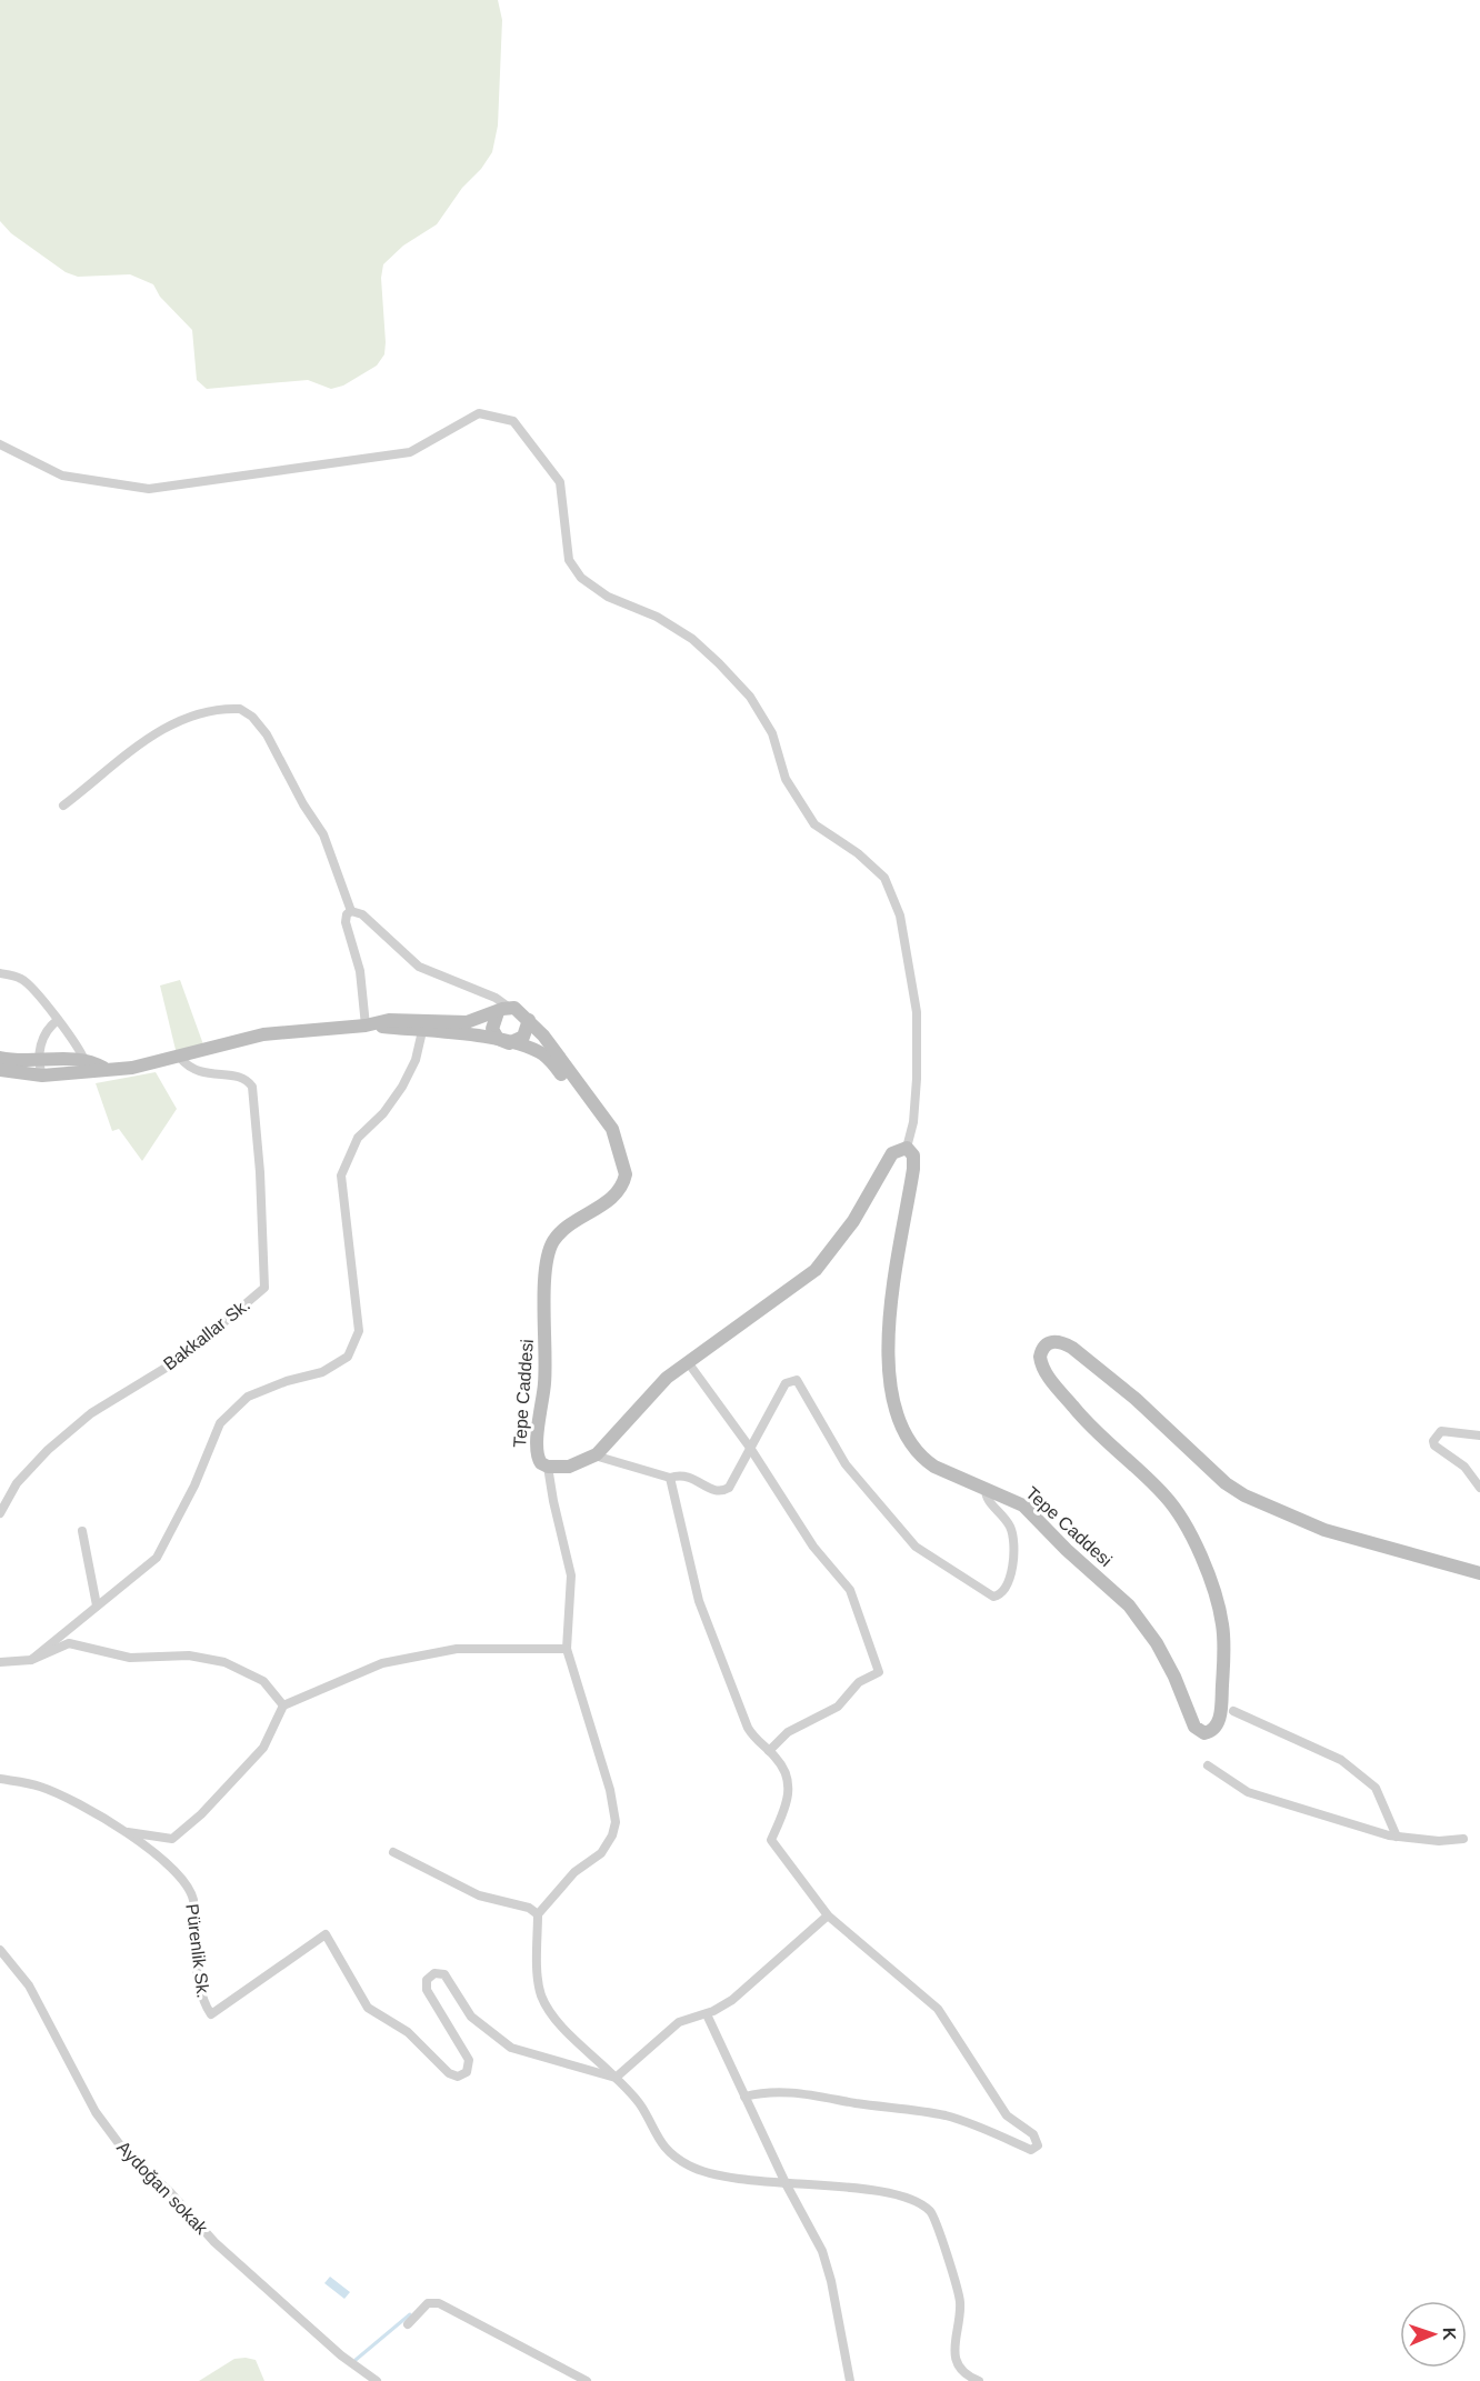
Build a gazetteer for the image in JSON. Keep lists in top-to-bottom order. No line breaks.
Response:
{"streets":{"street":["Bakkallar Sk.","Tepe Caddesi","Pürenlik Sk.","Aydoğan sokak"]},"north":"right"}
